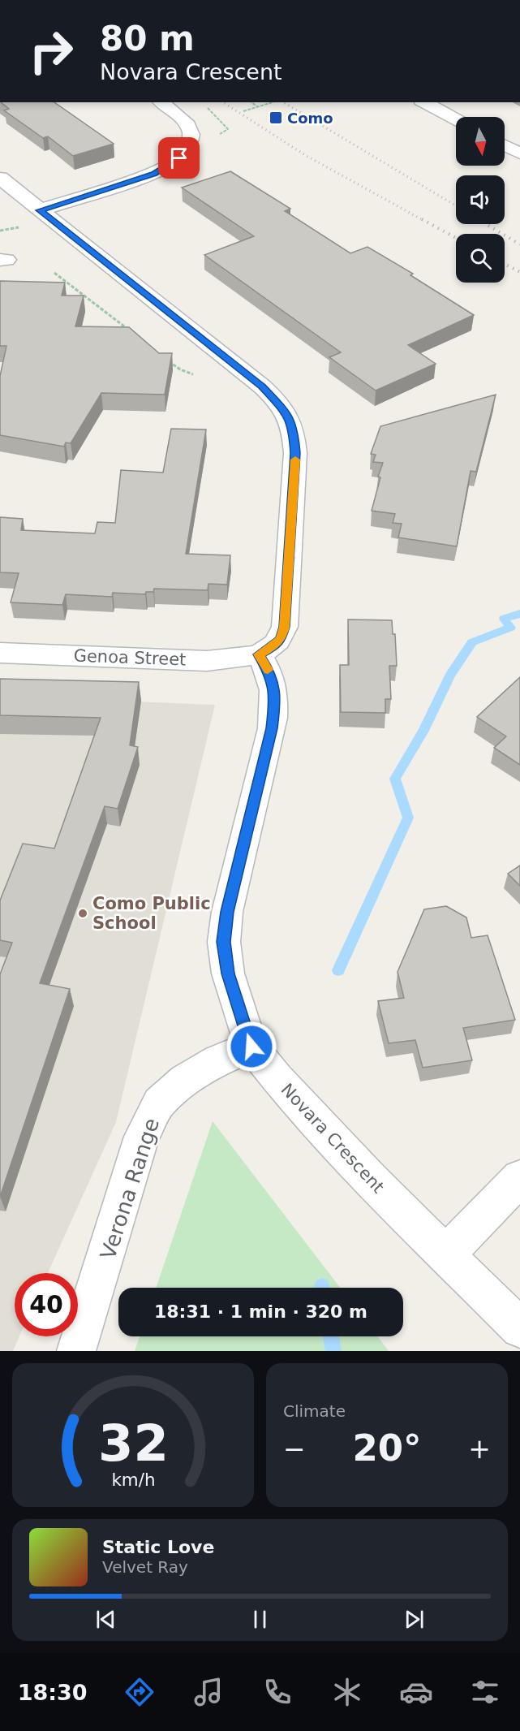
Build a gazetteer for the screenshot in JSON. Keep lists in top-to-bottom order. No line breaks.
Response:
{"streets":{"street":["Genoa Street","Novara Crescent","Verona Range"]},"crossings":[["Genoa Street","Novara Crescent"],["Novara Crescent","Verona Range"]],"places":{"transit":["Como"],"other":["Como Public School"]},"north":"bottom","page":{"turn":["80 m","Novara Crescent"],"limit":"40","trip":"18:31 · 1 min · 320 m","tile":"Climate","heat":["−","20°","+"],"song":["Static Love","Velvet Ray"],"tabs":"18:30","gauge":["32","km/h"]}}
